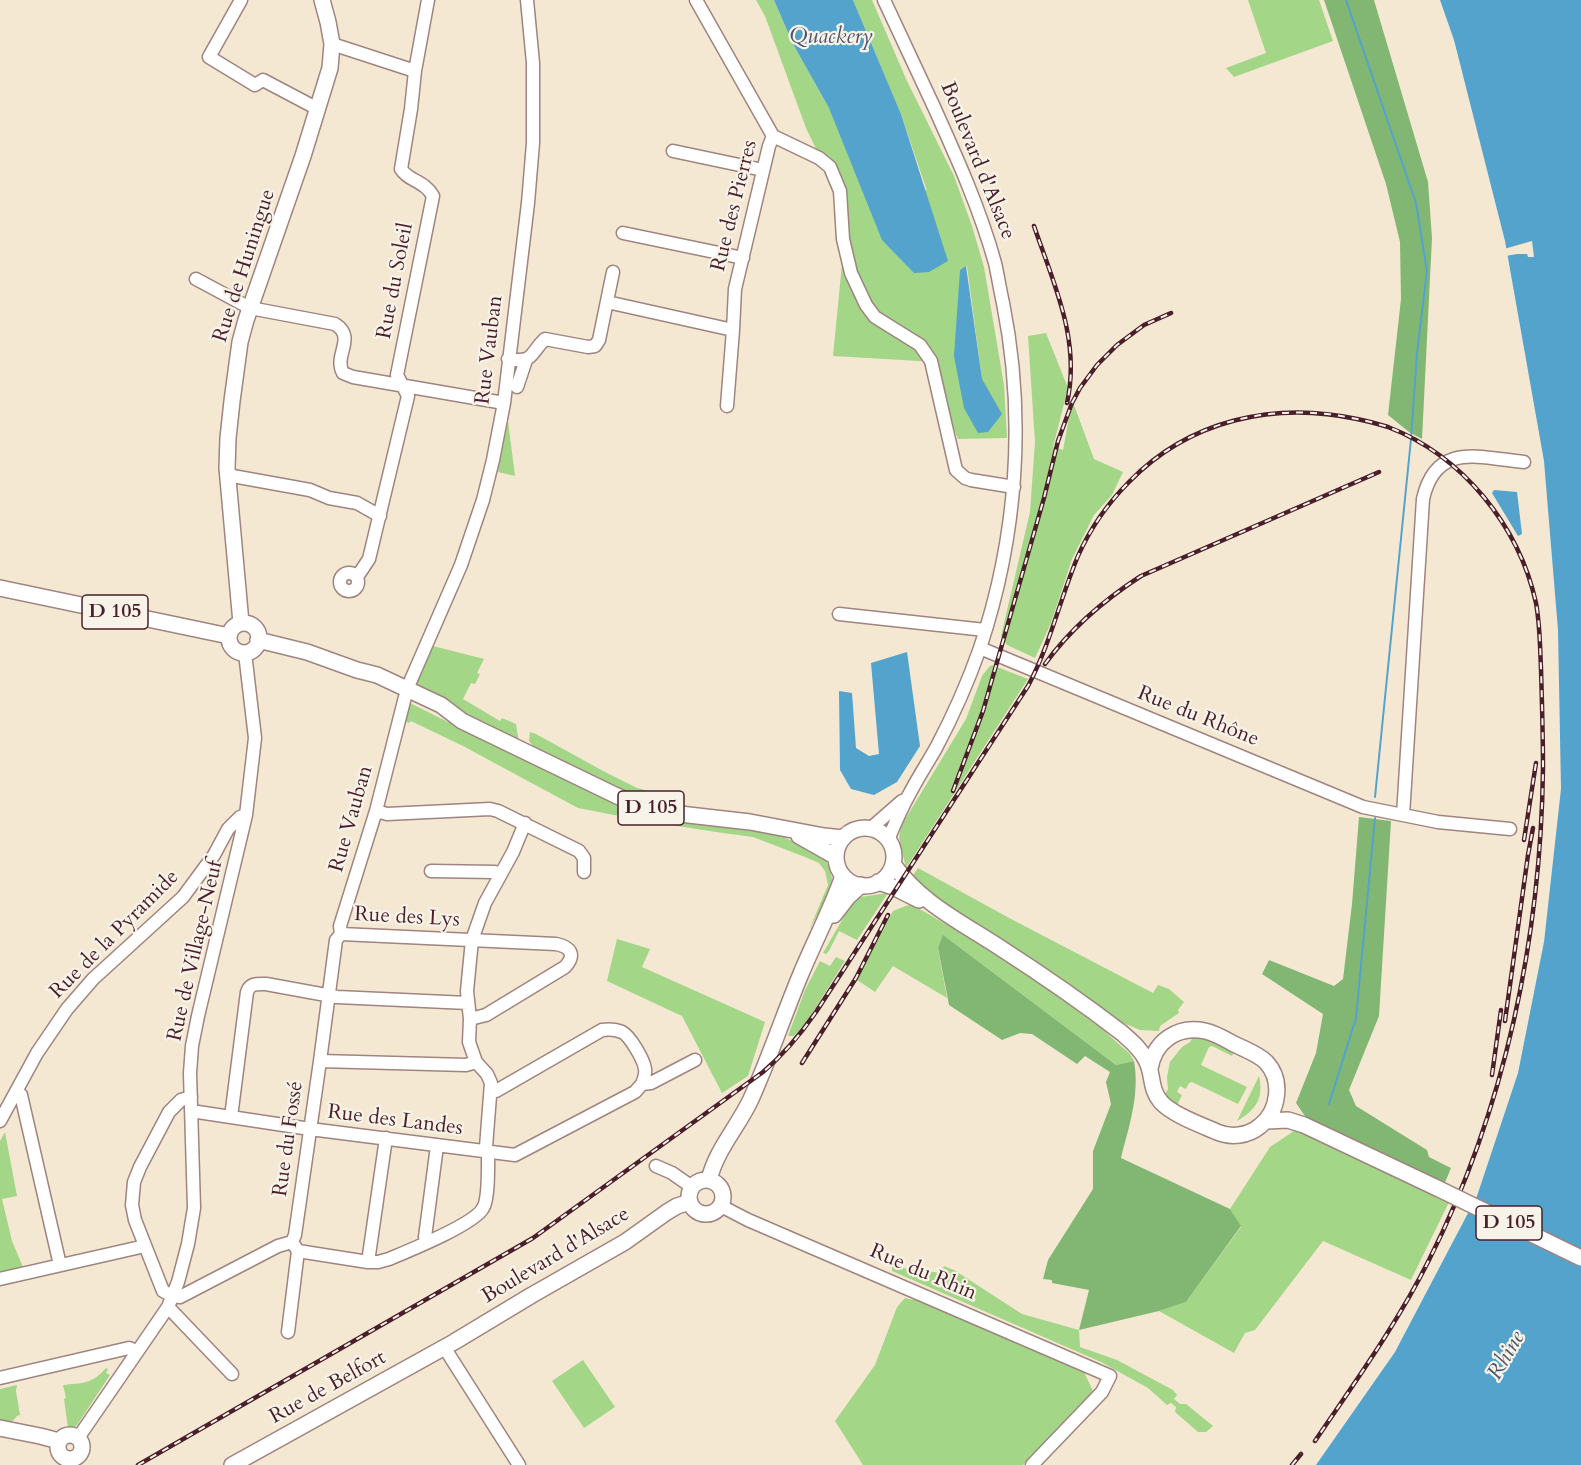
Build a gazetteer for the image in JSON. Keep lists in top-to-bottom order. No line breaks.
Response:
{"streets":{"main road":["Boulevard d'Alsace","Rue de Huningue","D 105","Rue de Belfort"],"street":["Rue des Pierres","Rue du Soleil","Rue Vauban","Rue du Rhône","Rue des Lys","Rue de la Pyramide","Rue de Village-Neuf","Rue des Landes","Rue du Fossé","Rue du Rhin"]},"crossings":[["Boulevard d'Alsace","D 105"],["Boulevard d'Alsace","Rue du Rhône"],["Boulevard d'Alsace","Rue du Rhin"],["Boulevard d'Alsace","Rue de Belfort"],["Rue de Huningue","D 105"],["Rue Vauban","D 105"],["Rue Vauban","Rue des Lys"],["Rue Vauban","Rue du Fossé"],["Rue de la Pyramide","Rue de Village-Neuf"],["Rue de Village-Neuf","Rue des Landes"],["Rue des Landes","Rue du Fossé"]],"water":["Quackery","Rhine"]}
